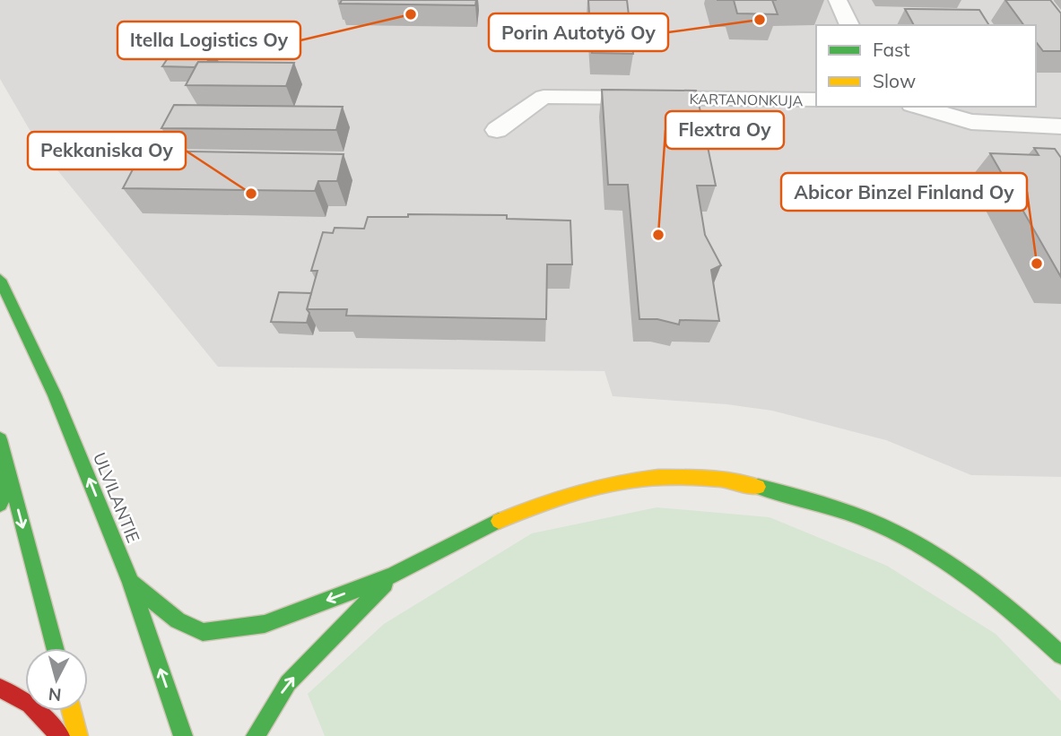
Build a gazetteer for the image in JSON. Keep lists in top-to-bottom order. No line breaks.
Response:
{"streets":{"main road":["ULVILANTIE"],"street":["KARTANONKUJA"]},"places":["Itella Logistics Oy","Porin Autotyö Oy","Pekkaniska Oy","Flextra Oy","Abicor Binzel Finland Oy"],"legend":["Fast","Slow"],"north":"bottom"}
